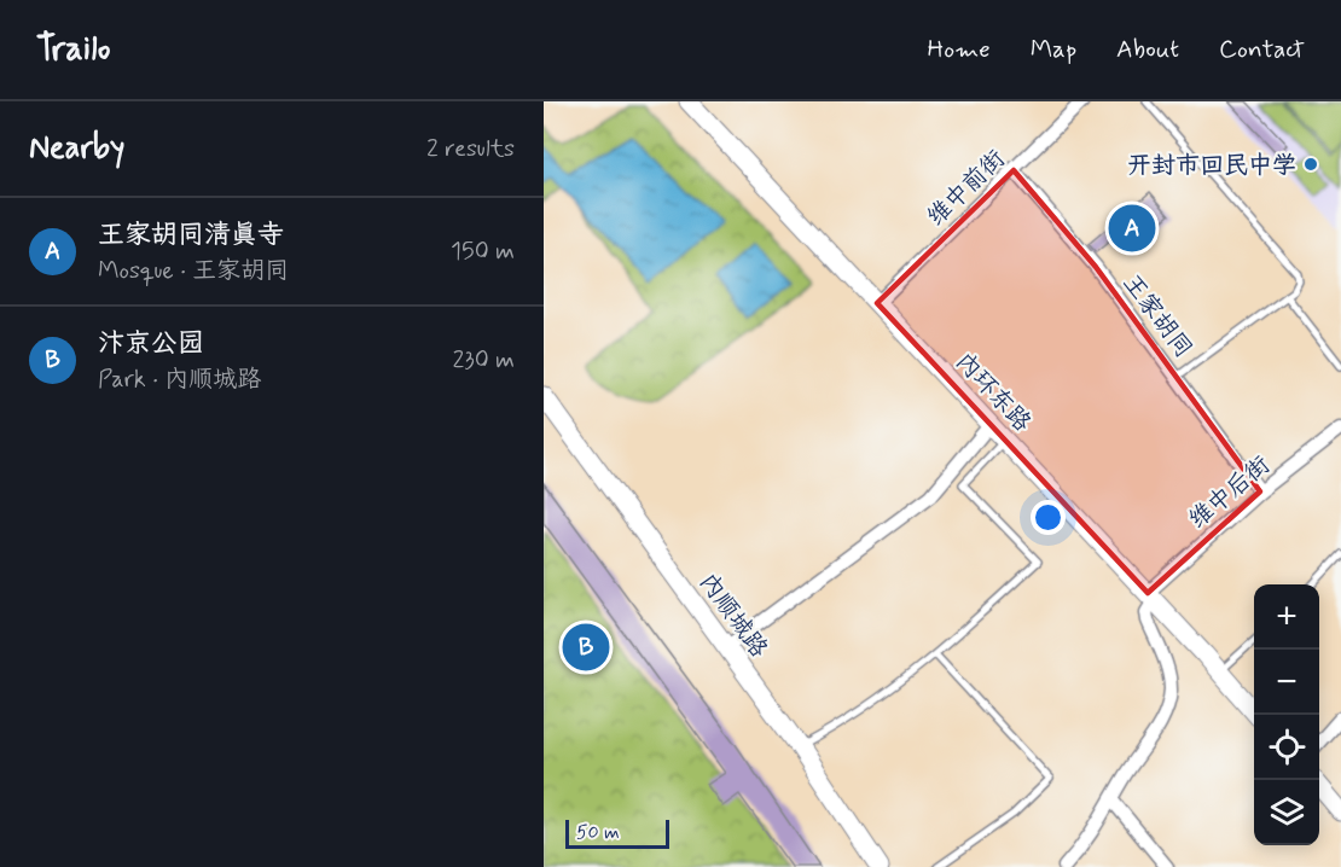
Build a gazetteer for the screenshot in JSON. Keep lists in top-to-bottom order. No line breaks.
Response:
{"streets":{"street":["维中前街","王家胡同","内环东路","维中后街","内顺城路"]},"crossings":[["维中前街","王家胡同"],["维中前街","内环东路"],["王家胡同","维中后街"],["内环东路","维中后街"]],"places":["开封市回民中学"],"scale_bar":"50 m","page":{"header":"Trailo","nav":["Home","Map","About","Contact"],"heading":["Nearby","2 results"],"list":[{"mark":"A","name":"王家胡同清真寺","note":"Mosque · 王家胡同","value":"150 m"},{"mark":"B","name":"汴京公园","note":"Park · 内顺城路","value":"230 m"}],"pins":["A","B"],"map_buttons":["+","−"],"scale":"50 m"}}
